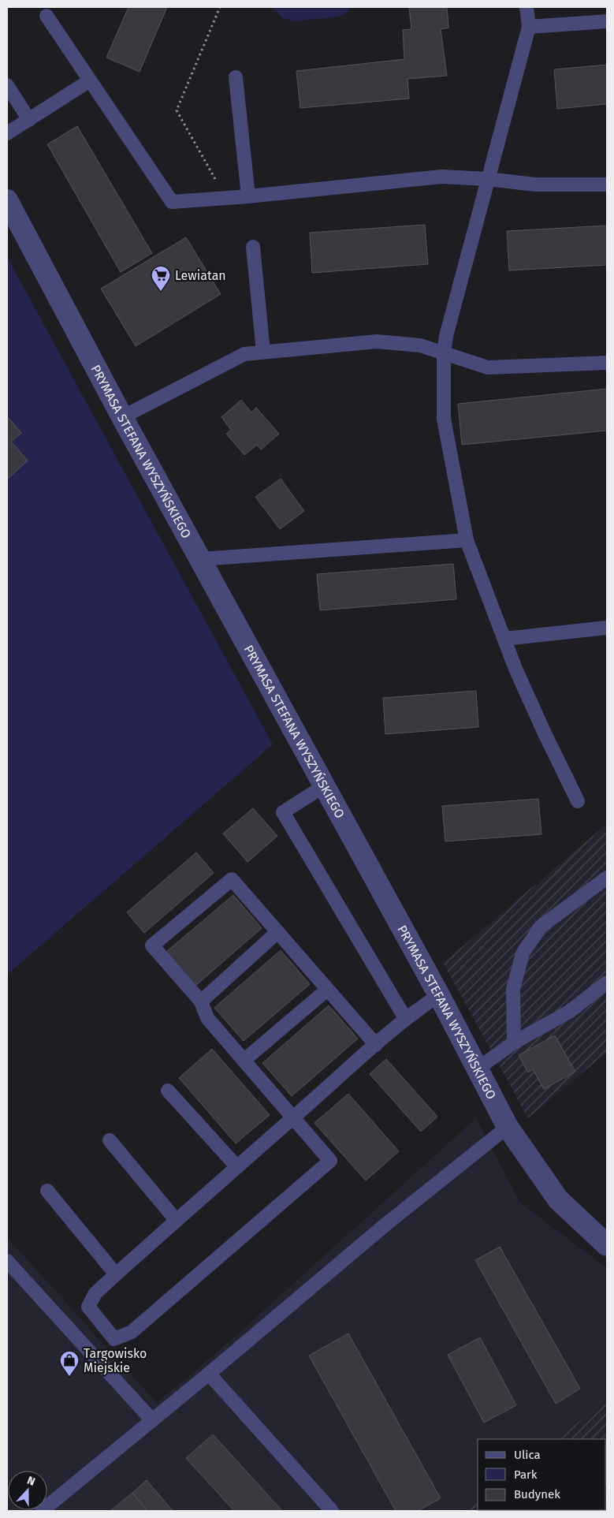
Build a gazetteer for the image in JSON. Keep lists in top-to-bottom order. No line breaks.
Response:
{"streets":{"street":["PRYMASA STEFANA WYSZYŃSKIEGO"]},"places":{"supermarket":["Lewiatan"],"shop":["Targowisko Miejskie"]},"legend":["Ulica","Park","Budynek"],"north":"top"}
